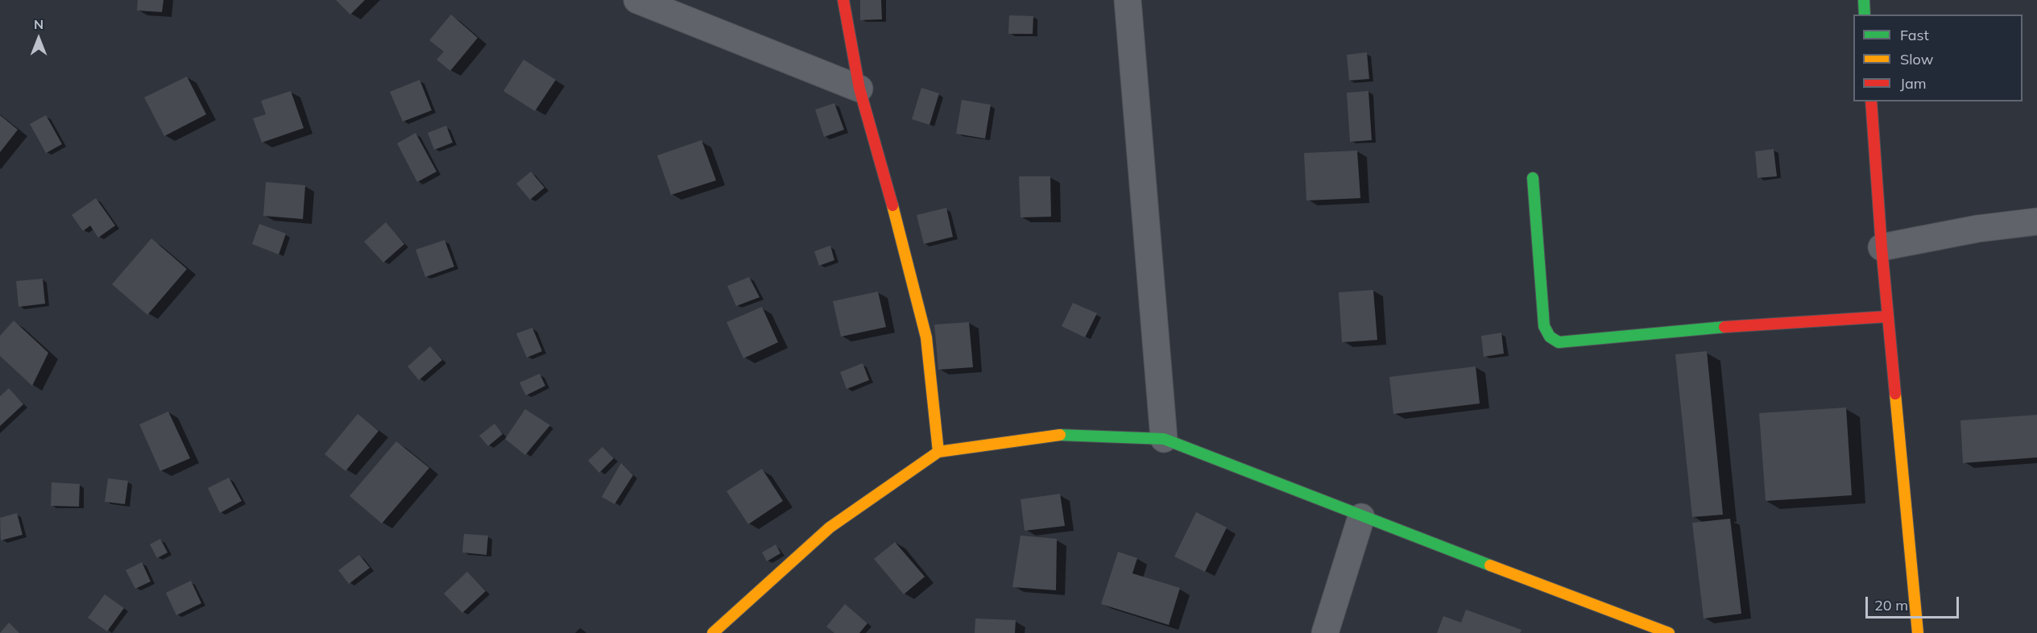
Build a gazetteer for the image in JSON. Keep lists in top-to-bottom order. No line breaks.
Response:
{"legend":["Fast","Slow","Jam"],"scale_bar":"20 m","north":"top"}
